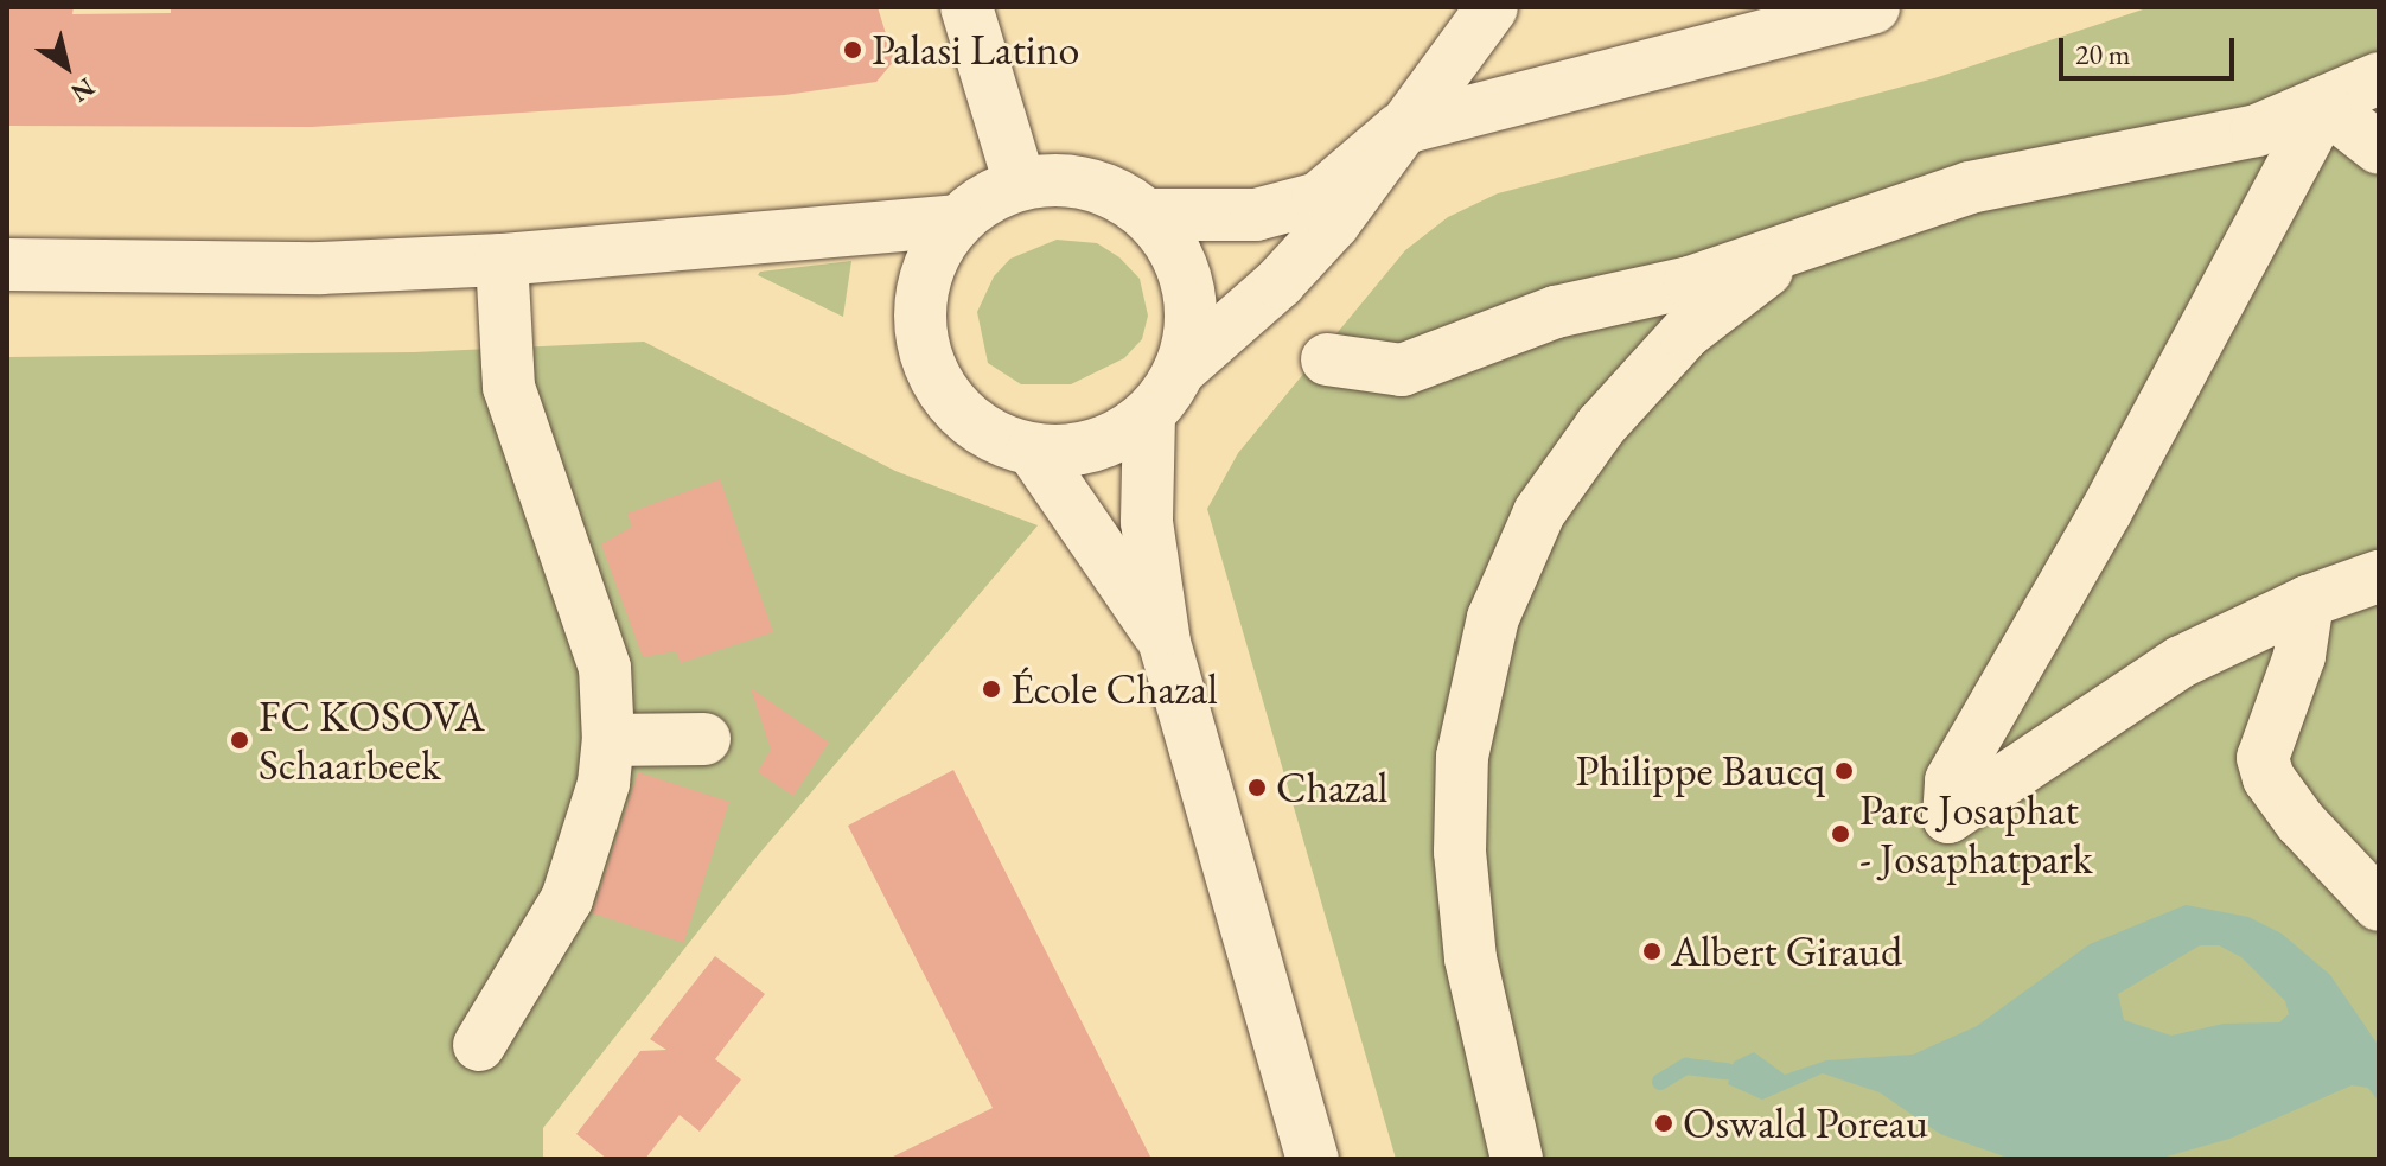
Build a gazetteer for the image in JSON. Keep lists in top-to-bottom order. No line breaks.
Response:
{"places":["Palasi Latino","École Chazal","FC KOSOVA Schaarbeek","Philippe Baucq","Chazal","Parc Josaphat - Josaphatpark","Albert Giraud","Oswald Poreau"],"scale_bar":"20 m","north":"bottom right"}
